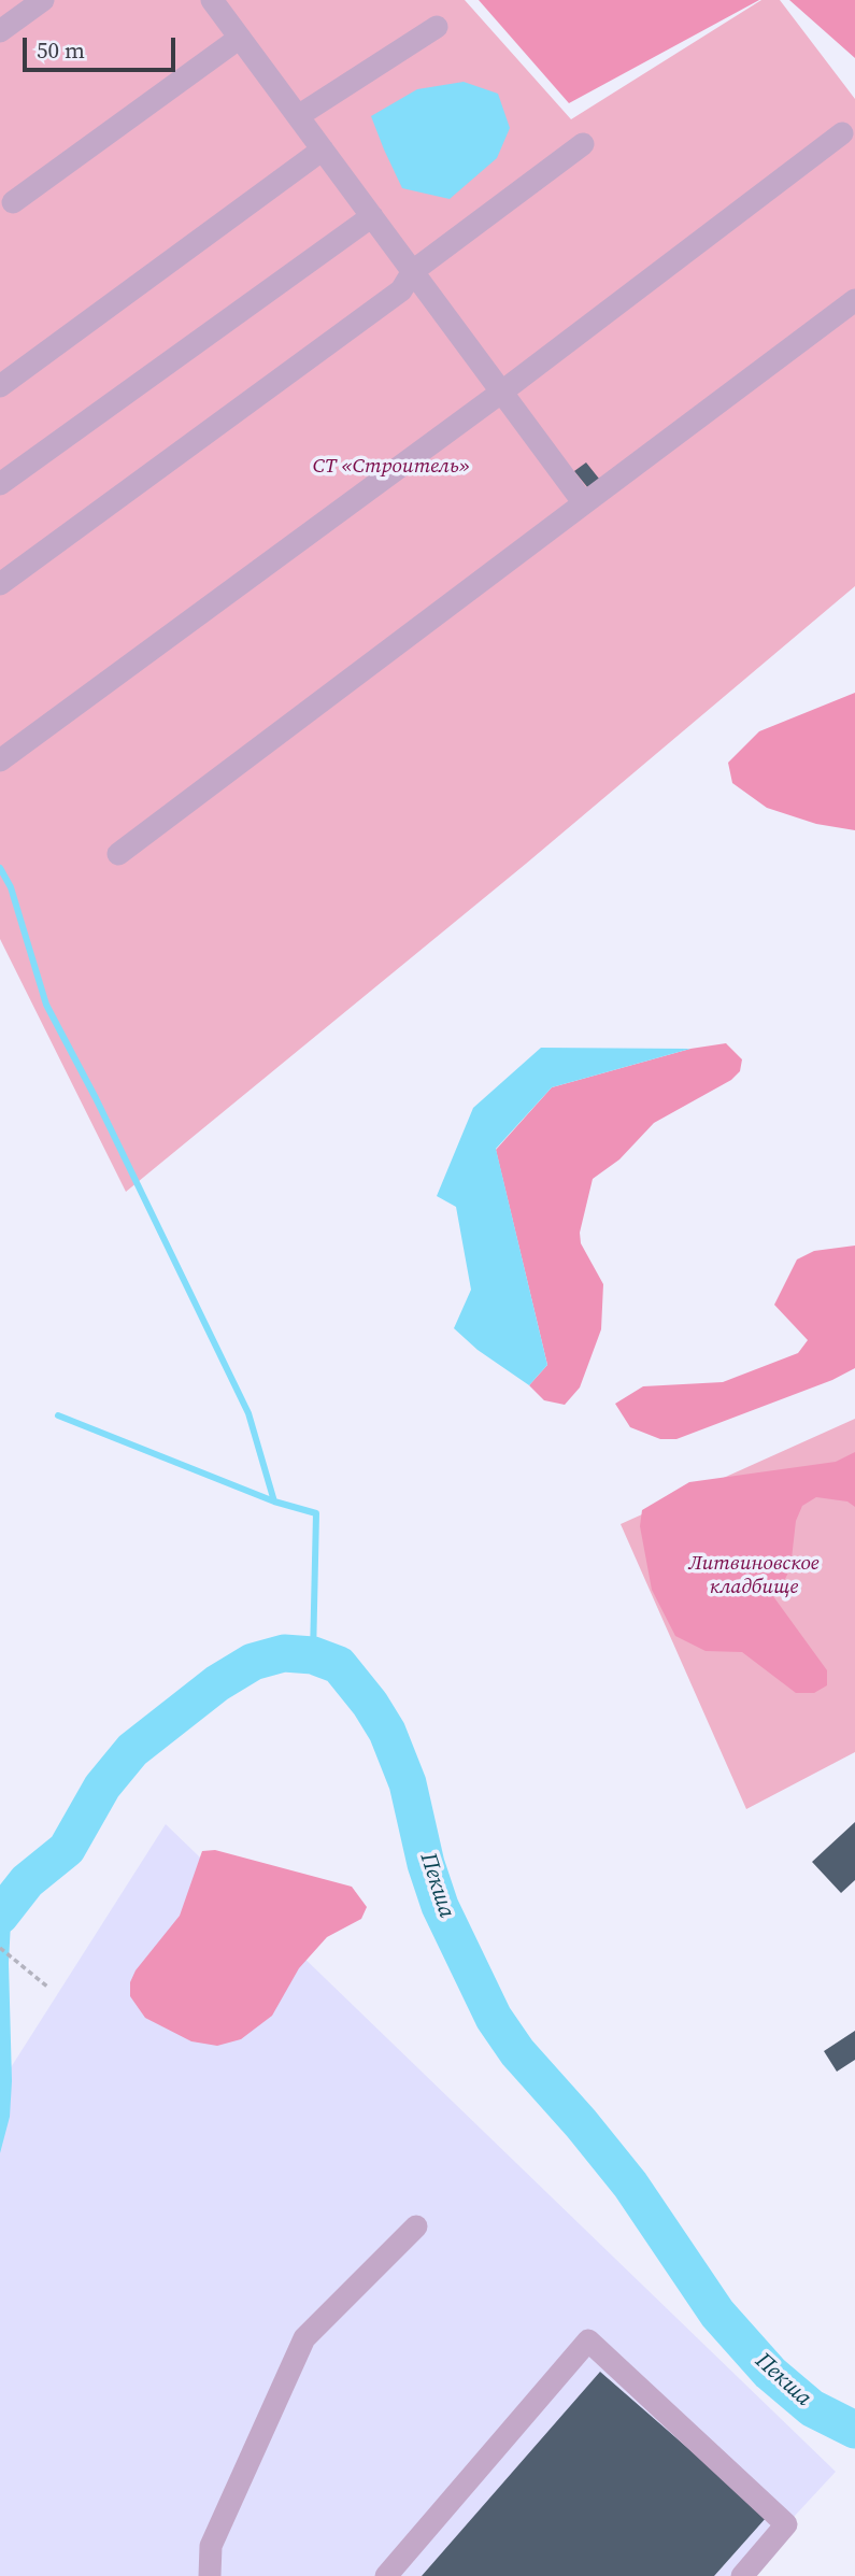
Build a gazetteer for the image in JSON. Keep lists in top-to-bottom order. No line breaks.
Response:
{"water":["Пекша"],"parks":["СТ «Строитель»","Литвиновское кладбище"],"scale_bar":"50 m"}
